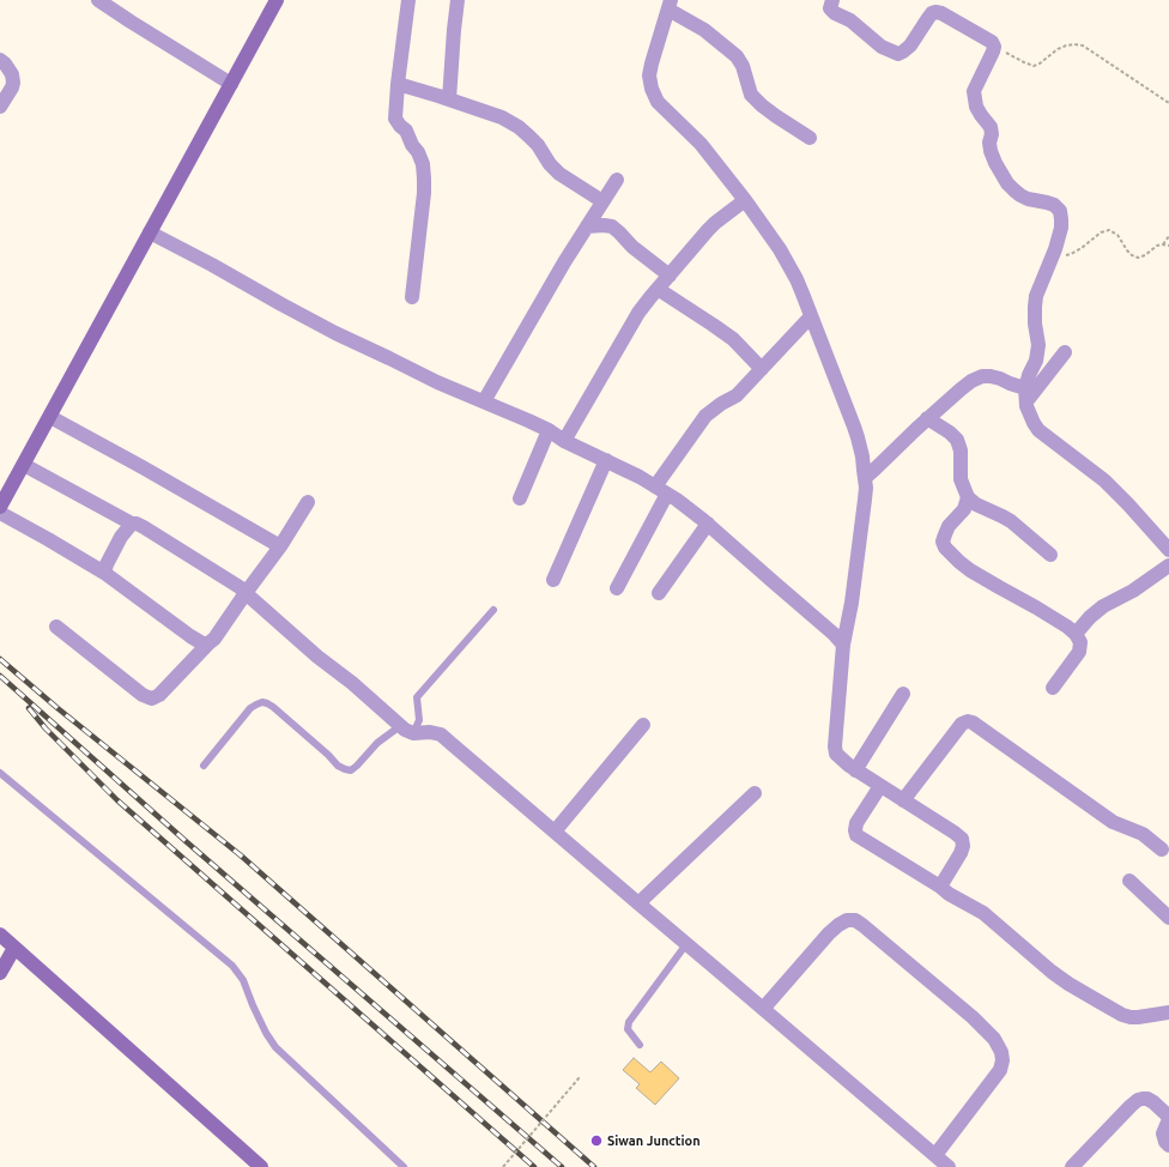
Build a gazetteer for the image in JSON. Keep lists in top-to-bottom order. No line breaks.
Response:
{"places":["Siwan Junction"]}
